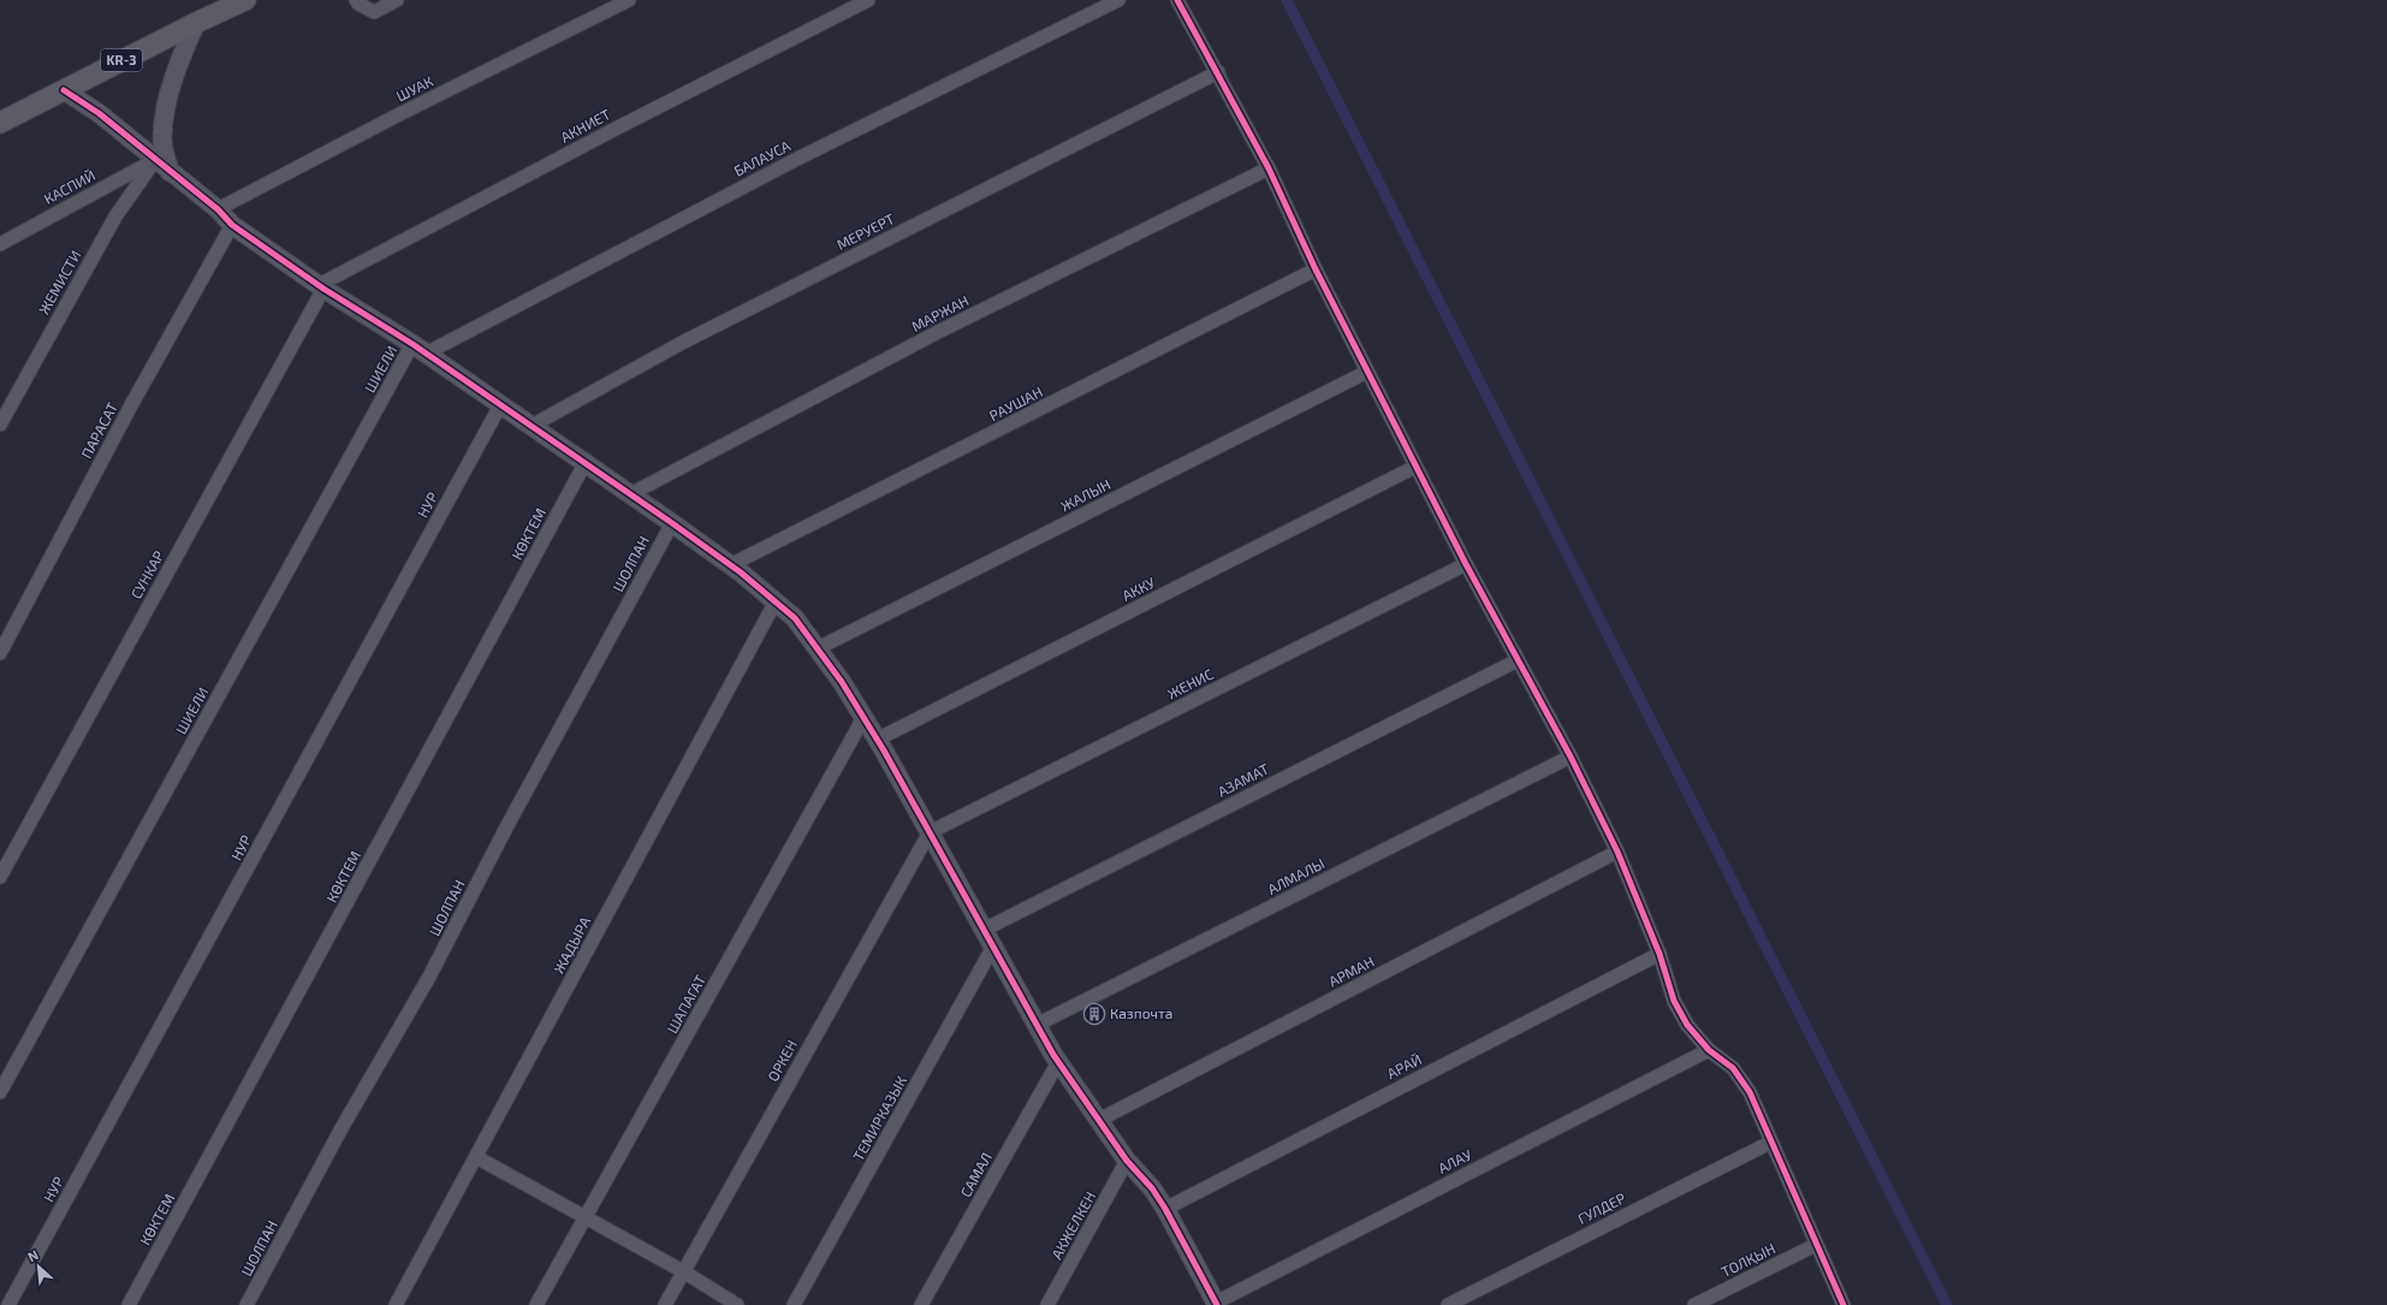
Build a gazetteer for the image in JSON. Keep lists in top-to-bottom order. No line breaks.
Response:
{"streets":{"main road":["KR-3"],"street":["ШУАК","АКНИЕТ","БАЛАУСА","КАСПИЙ","МЕРУЕРТ","ЖЕМИСТИ","МАРЖАН","ШИЕЛИ","РАУШАН","ПАРАСАТ","ЖАЛЫН","НУР","КӨКТЕМ","ШОЛПАН","СУНКАР","АККУ","ЖЕНИС","АЗАМАТ","АЛМАЛЫ","ЖАДЫРА","АРМАН","ШАПАГАТ","ОРКЕН","АРАЙ","ТЕМИРКАЗЫК","АЛАУ","САМАЛ","ГУЛДЕР","АКЖЕЛКЕН","ТОЛҚЫН"]},"crossings":[["АКНИЕТ","СУНКАР"],["БАЛАУСА","ШИЕЛИ"],["КАСПИЙ","ЖЕМИСТИ"],["ЖЕНИС","ОРКЕН"]],"places":{"building":["Казпочта"]},"north":"top left"}
